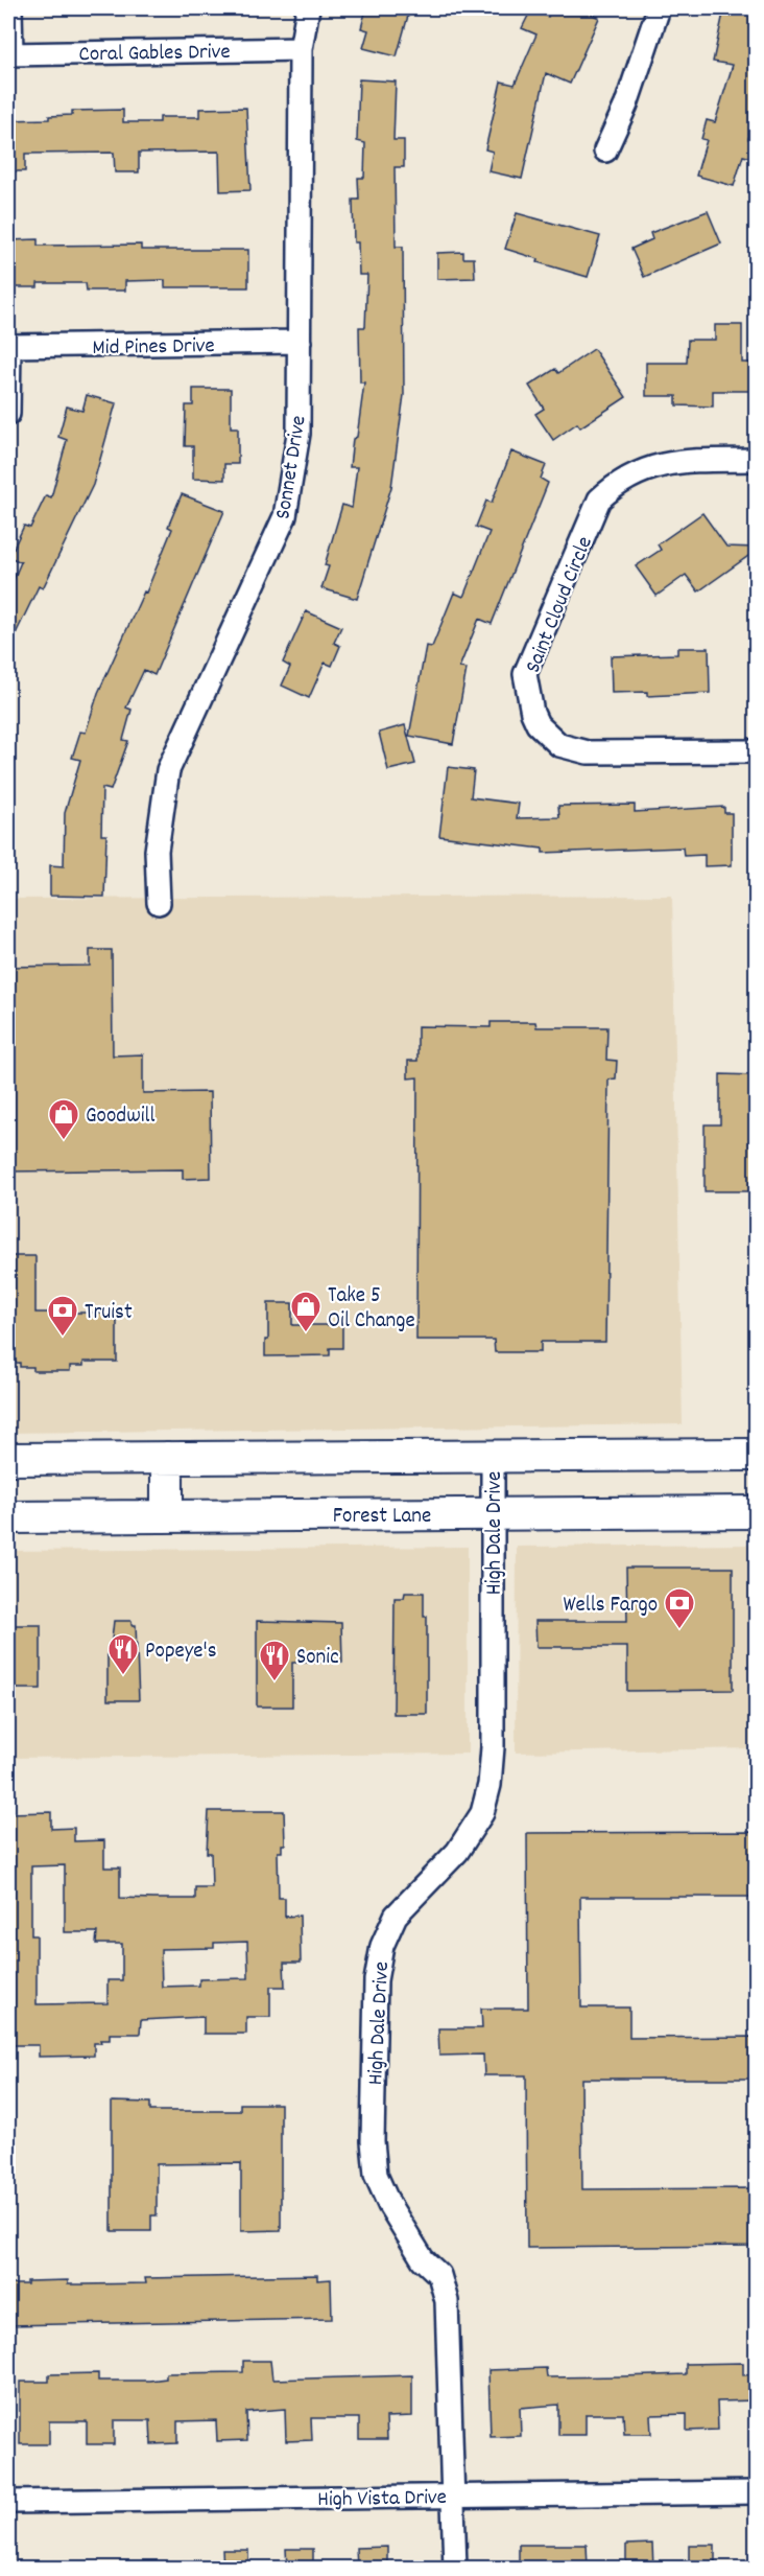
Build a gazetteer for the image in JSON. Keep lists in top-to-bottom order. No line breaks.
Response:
{"streets":{"main road":["Forest Lane"],"street":["Coral Gables Drive","Mid Pines Drive","Sonnet Drive","Saint Cloud Circle","High Dale Drive","High Vista Drive"]},"crossings":[["Coral Gables Drive","Sonnet Drive"],["Mid Pines Drive","Sonnet Drive"],["Forest Lane","High Dale Drive"],["High Dale Drive","High Vista Drive"]],"places":{"shop":["Goodwill","Take 5 Oil Change"],"bank":["Truist","Wells Fargo"],"restaurant":["Popeye's","Sonic"]}}
